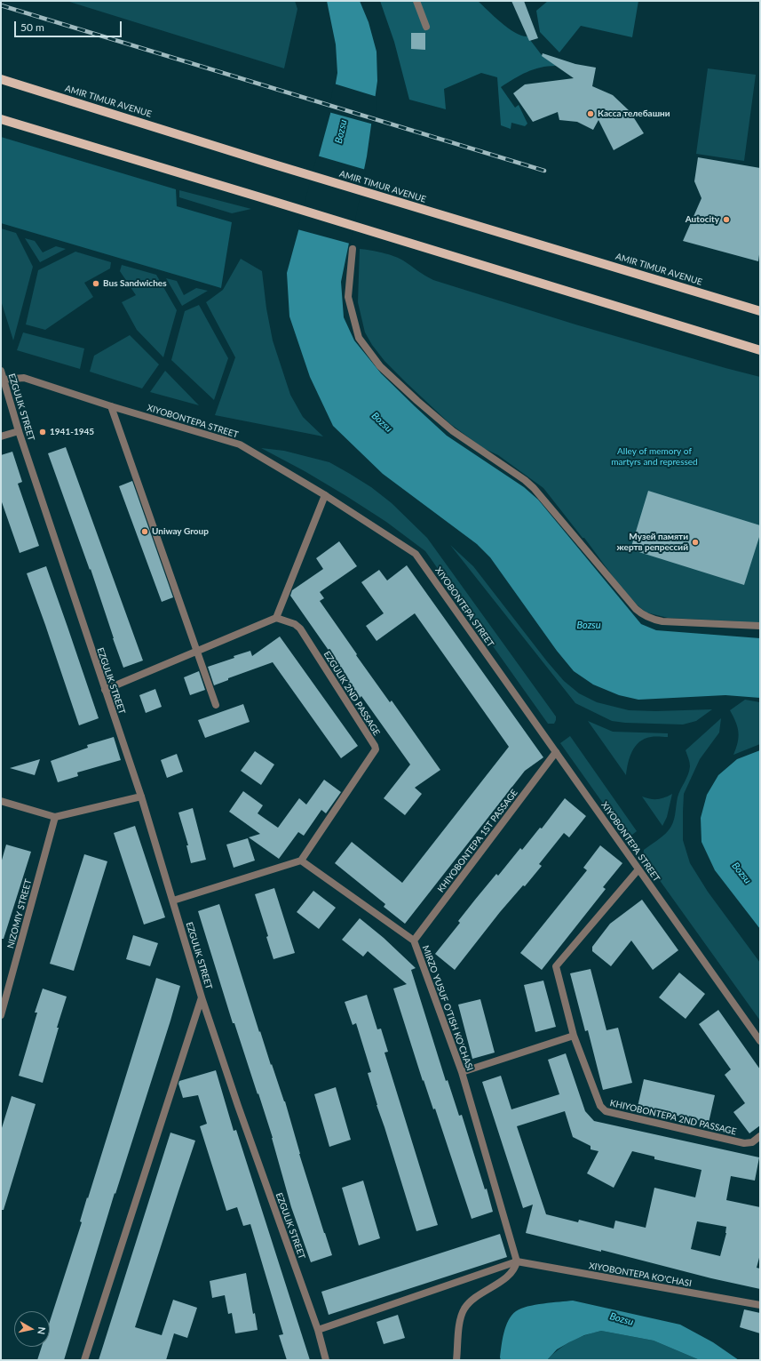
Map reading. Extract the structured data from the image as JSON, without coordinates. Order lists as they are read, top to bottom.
{
  "streets": {
    "main road": ["AMIR TIMUR AVENUE"],
    "street": [
      "EZGULIK STREET",
      "XIYOBONTEPA STREET",
      "EZGULIK 2ND PASSAGE",
      "KHIYOBONTEPA 1ST PASSAGE",
      "NIZOMIY STREET",
      "MIRZO YUSUF O'TISH KO'CHASI",
      "KHIYOBONTEPA 2ND PASSAGE",
      "XIYOBONTEPA KO'CHASI"
    ]
  },
  "crossings": [
    ["EZGULIK STREET", "XIYOBONTEPA STREET"],
    ["XIYOBONTEPA STREET", "KHIYOBONTEPA 1ST PASSAGE"],
    ["XIYOBONTEPA STREET", "KHIYOBONTEPA 2ND PASSAGE"],
    ["EZGULIK 2ND PASSAGE", "MIRZO YUSUF O'TISH KO'CHASI"],
    ["KHIYOBONTEPA 1ST PASSAGE", "MIRZO YUSUF O'TISH KO'CHASI"],
    ["MIRZO YUSUF O'TISH KO'CHASI", "XIYOBONTEPA KO'CHASI"]
  ],
  "water": ["Bozsu"],
  "parks": ["Alley of memory of martyrs and repressed"],
  "places": [
    "Касса телебашни",
    "Autocity",
    "Bus Sandwiches",
    "1941-1945",
    "Uniway Group",
    "Музей памяти жертв репрессий"
  ],
  "scale_bar": "50 m",
  "north": "right"
}
